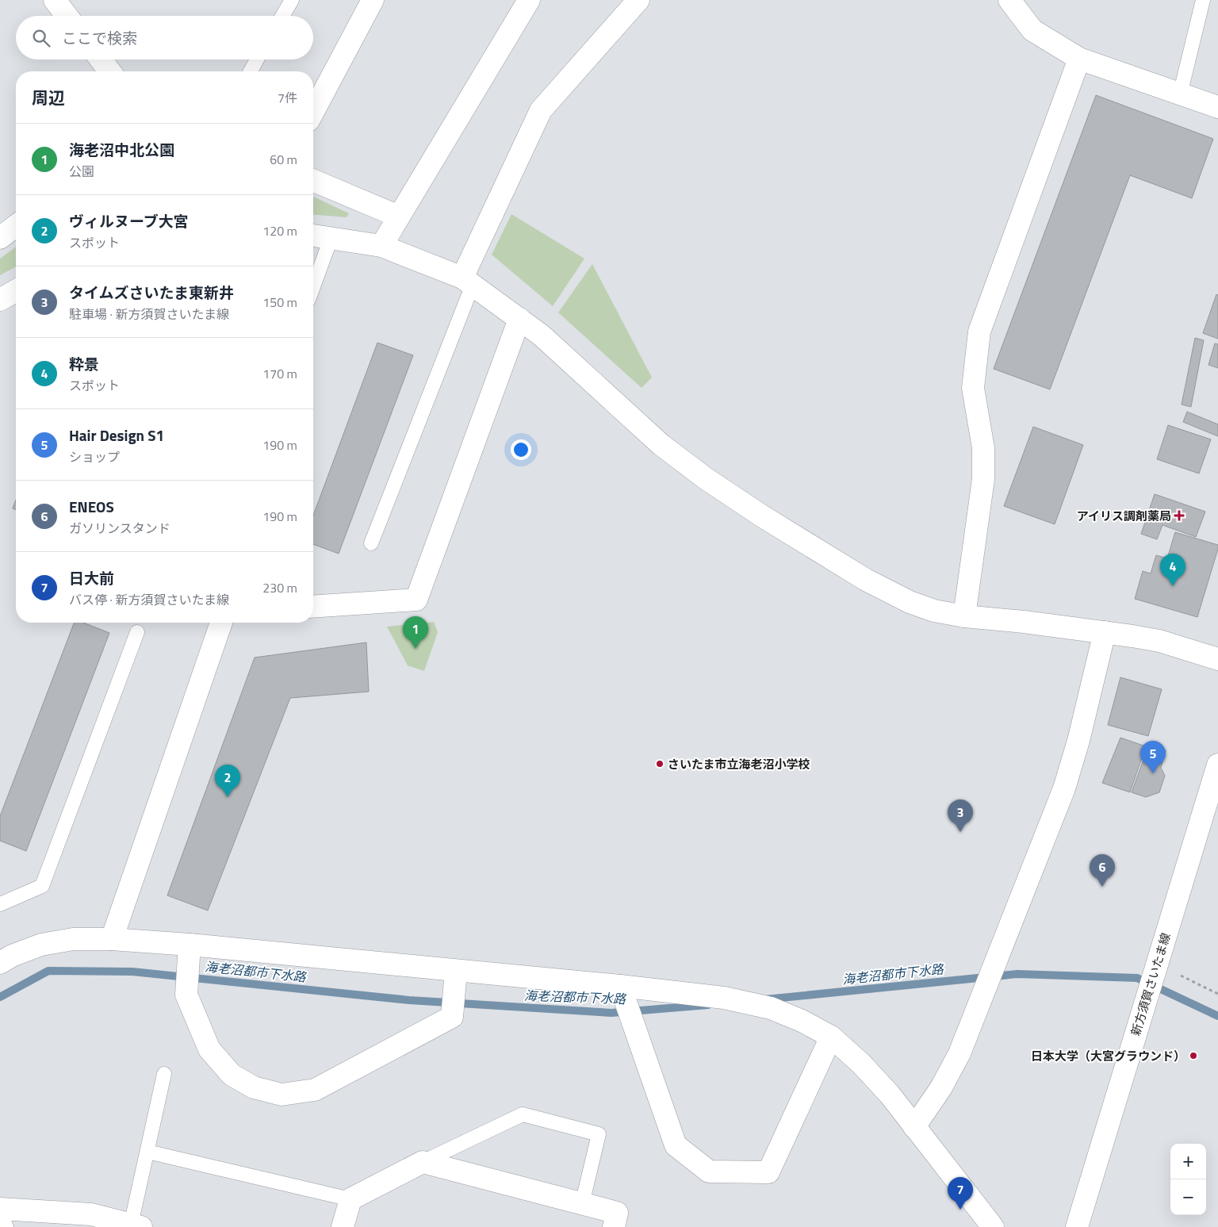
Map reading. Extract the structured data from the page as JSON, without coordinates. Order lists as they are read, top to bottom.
{
  "streets": {
    "street": ["新方須賀さいたま線"]
  },
  "water": ["海老沼都市下水路"],
  "places": {
    "health": ["アイリス調剤薬局"],
    "other": ["さいたま市立海老沼小学校", "日本大学（大宮グラウンド）"]
  },
  "page": {
    "search": "ここで検索",
    "heading": ["周辺", "7件"],
    "list": [
      {
        "mark": "1",
        "name": "海老沼中北公園",
        "note": "公園",
        "value": "60 m"
      },
      {
        "mark": "2",
        "name": "ヴィルヌーブ大宮",
        "note": "スポット",
        "value": "120 m"
      },
      {
        "mark": "3",
        "name": "タイムズさいたま東新井",
        "note": "駐車場 · 新方須賀さいたま線",
        "value": "150 m"
      },
      {
        "mark": "4",
        "name": "粋景",
        "note": "スポット",
        "value": "170 m"
      },
      {
        "mark": "5",
        "name": "Hair Design S1",
        "note": "ショップ",
        "value": "190 m"
      },
      {
        "mark": "6",
        "name": "ENEOS",
        "note": "ガソリンスタンド",
        "value": "190 m"
      },
      {
        "mark": "7",
        "name": "日大前",
        "note": "バス停 · 新方須賀さいたま線",
        "value": "230 m"
      }
    ],
    "pins": [
      "4",
      "1",
      "5",
      "2",
      "3",
      "6",
      "7"
    ],
    "map_buttons": ["+", "−"]
  }
}
